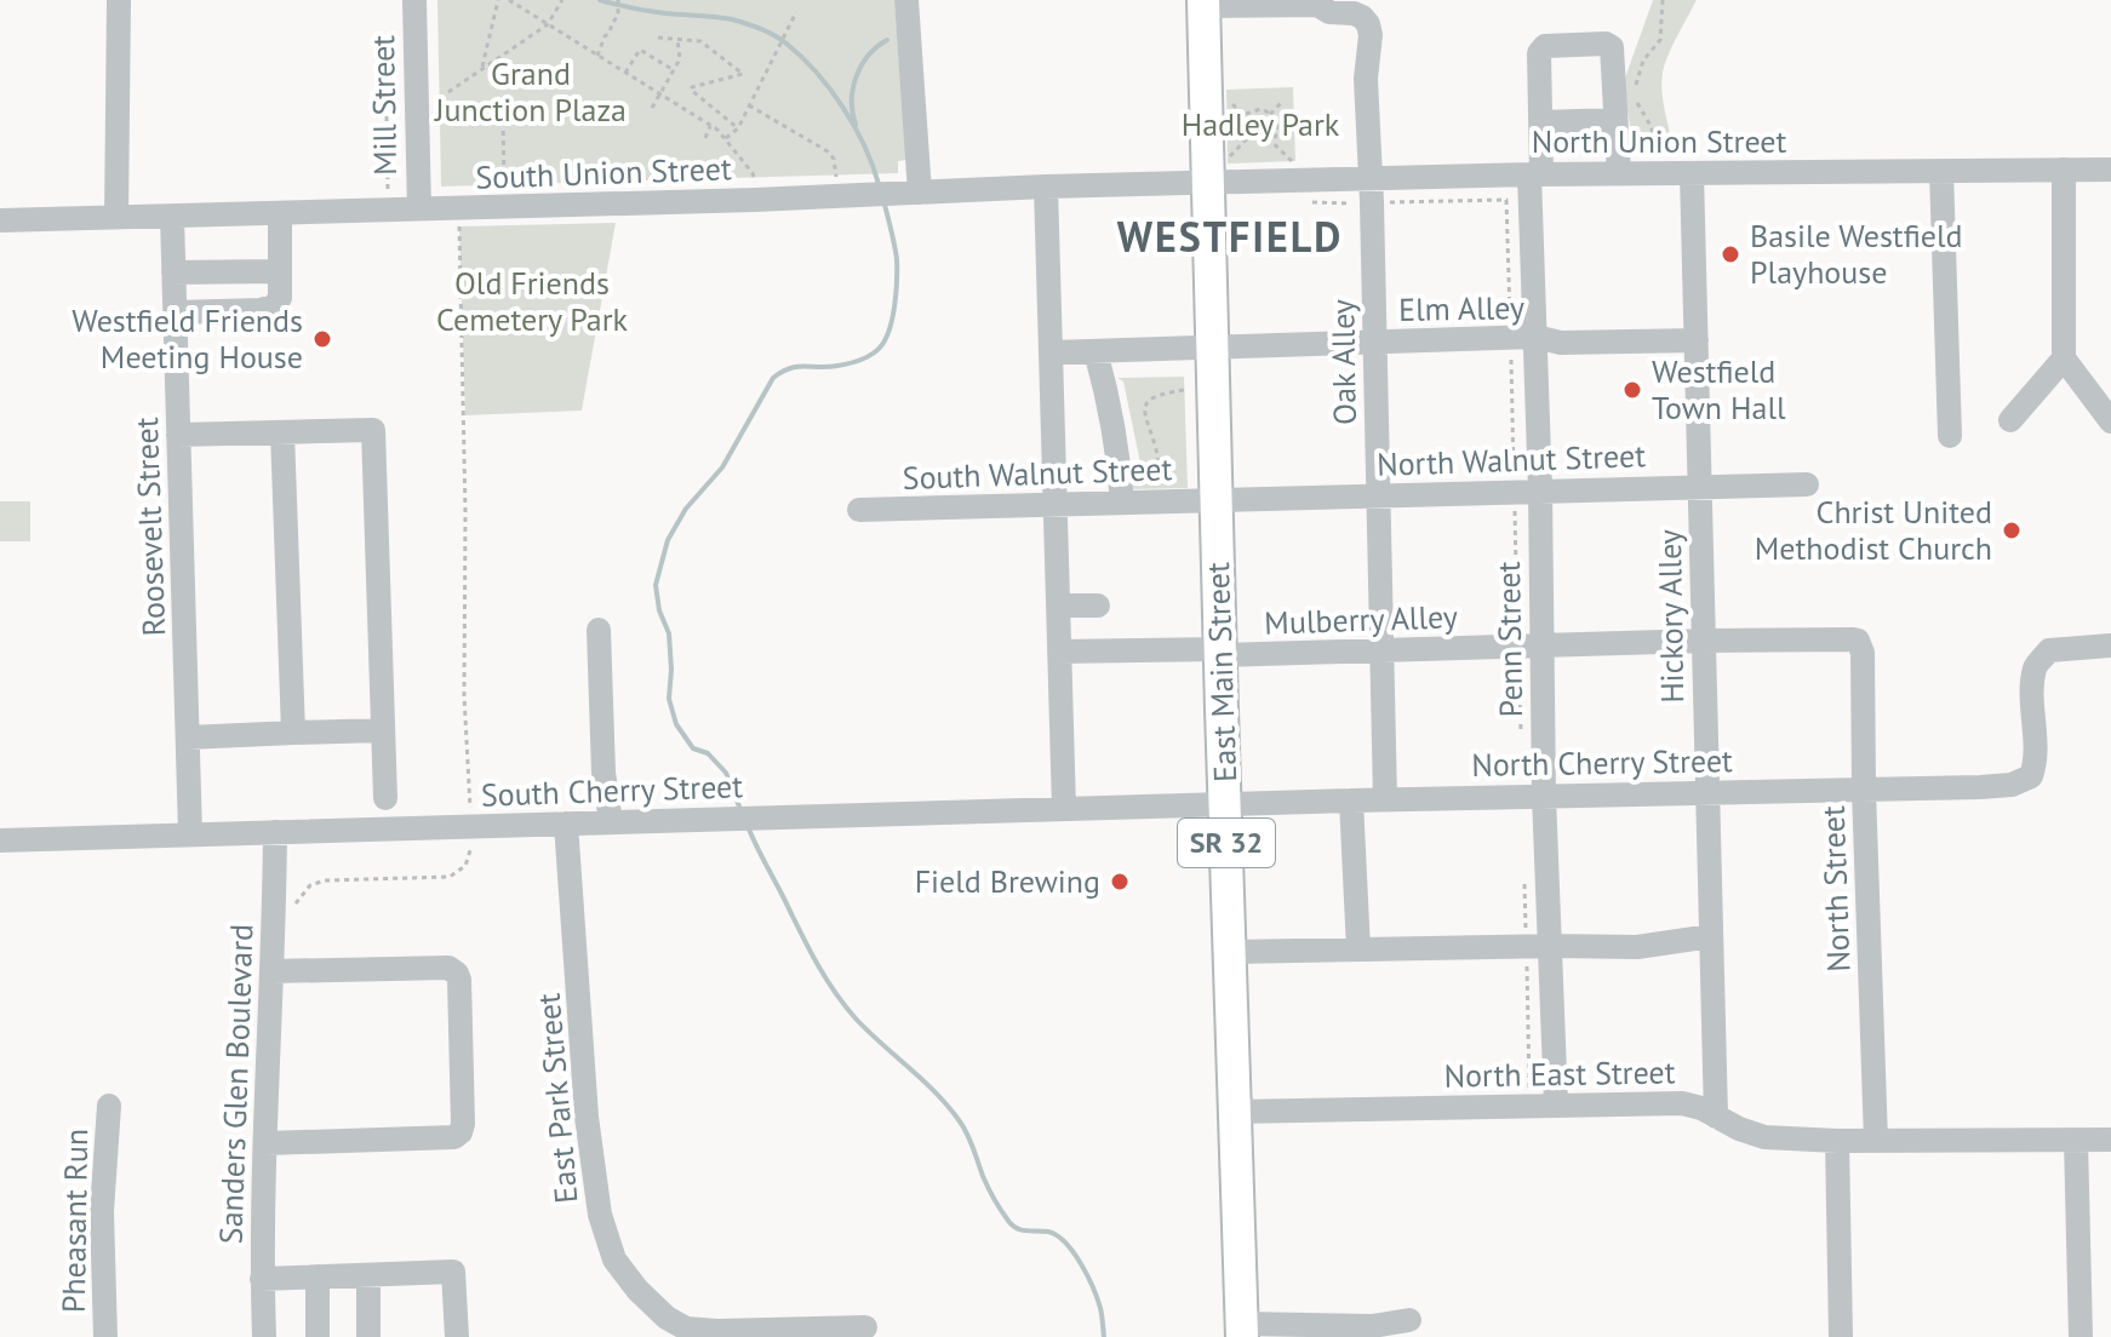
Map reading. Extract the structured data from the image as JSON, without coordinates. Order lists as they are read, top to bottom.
{
  "streets": {
    "main road": ["East Main Street", "SR 32"],
    "street": [
      "Mill Street",
      "North Union Street",
      "South Union Street",
      "Elm Alley",
      "Oak Alley",
      "North Walnut Street",
      "South Walnut Street",
      "Roosevelt Street",
      "Hickory Alley",
      "Mulberry Alley",
      "Penn Street",
      "North Cherry Street",
      "South Cherry Street",
      "North Street",
      "North East Street",
      "Sanders Glen Boulevard",
      "East Park Street",
      "Pheasant Run"
    ]
  },
  "crossings": [
    ["Mill Street", "South Union Street"],
    ["North Union Street", "South Union Street"],
    ["North Union Street", "Oak Alley"],
    ["North Union Street", "Hickory Alley"],
    ["North Union Street", "Penn Street"],
    ["North Union Street", "East Main Street"],
    ["North Union Street", "SR 32"],
    ["South Union Street", "Roosevelt Street"],
    ["South Union Street", "East Main Street"],
    ["South Union Street", "SR 32"],
    ["Elm Alley", "Oak Alley"],
    ["Elm Alley", "Hickory Alley"],
    ["Elm Alley", "Penn Street"],
    ["Elm Alley", "East Main Street"],
    ["Oak Alley", "North Walnut Street"],
    ["Oak Alley", "Mulberry Alley"],
    ["Oak Alley", "North Cherry Street"],
    ["North Walnut Street", "South Walnut Street"],
    ["North Walnut Street", "Hickory Alley"],
    ["North Walnut Street", "Penn Street"],
    ["North Walnut Street", "East Main Street"],
    ["South Walnut Street", "East Main Street"],
    ["Roosevelt Street", "South Cherry Street"],
    ["Hickory Alley", "Mulberry Alley"],
    ["Hickory Alley", "North Cherry Street"],
    ["Hickory Alley", "North East Street"],
    ["Mulberry Alley", "Penn Street"],
    ["Mulberry Alley", "East Main Street"],
    ["Mulberry Alley", "North Street"],
    ["Penn Street", "North Cherry Street"],
    ["Penn Street", "North East Street"],
    ["East Main Street", "North Cherry Street"],
    ["East Main Street", "South Cherry Street"],
    ["East Main Street", "SR 32"],
    ["East Main Street", "North East Street"],
    ["North Cherry Street", "South Cherry Street"],
    ["North Cherry Street", "North Street"],
    ["South Cherry Street", "Sanders Glen Boulevard"],
    ["South Cherry Street", "East Park Street"],
    ["North Street", "North East Street"]
  ],
  "districts": ["WESTFIELD"],
  "parks": ["Grand Junction Plaza", "Hadley Park", "Old Friends Cemetery Park"],
  "places": [
    "Basile Westfield Playhouse",
    "Westfield Friends Meeting House",
    "Westfield Town Hall",
    "Christ United Methodist Church",
    "Field Brewing"
  ]
}
